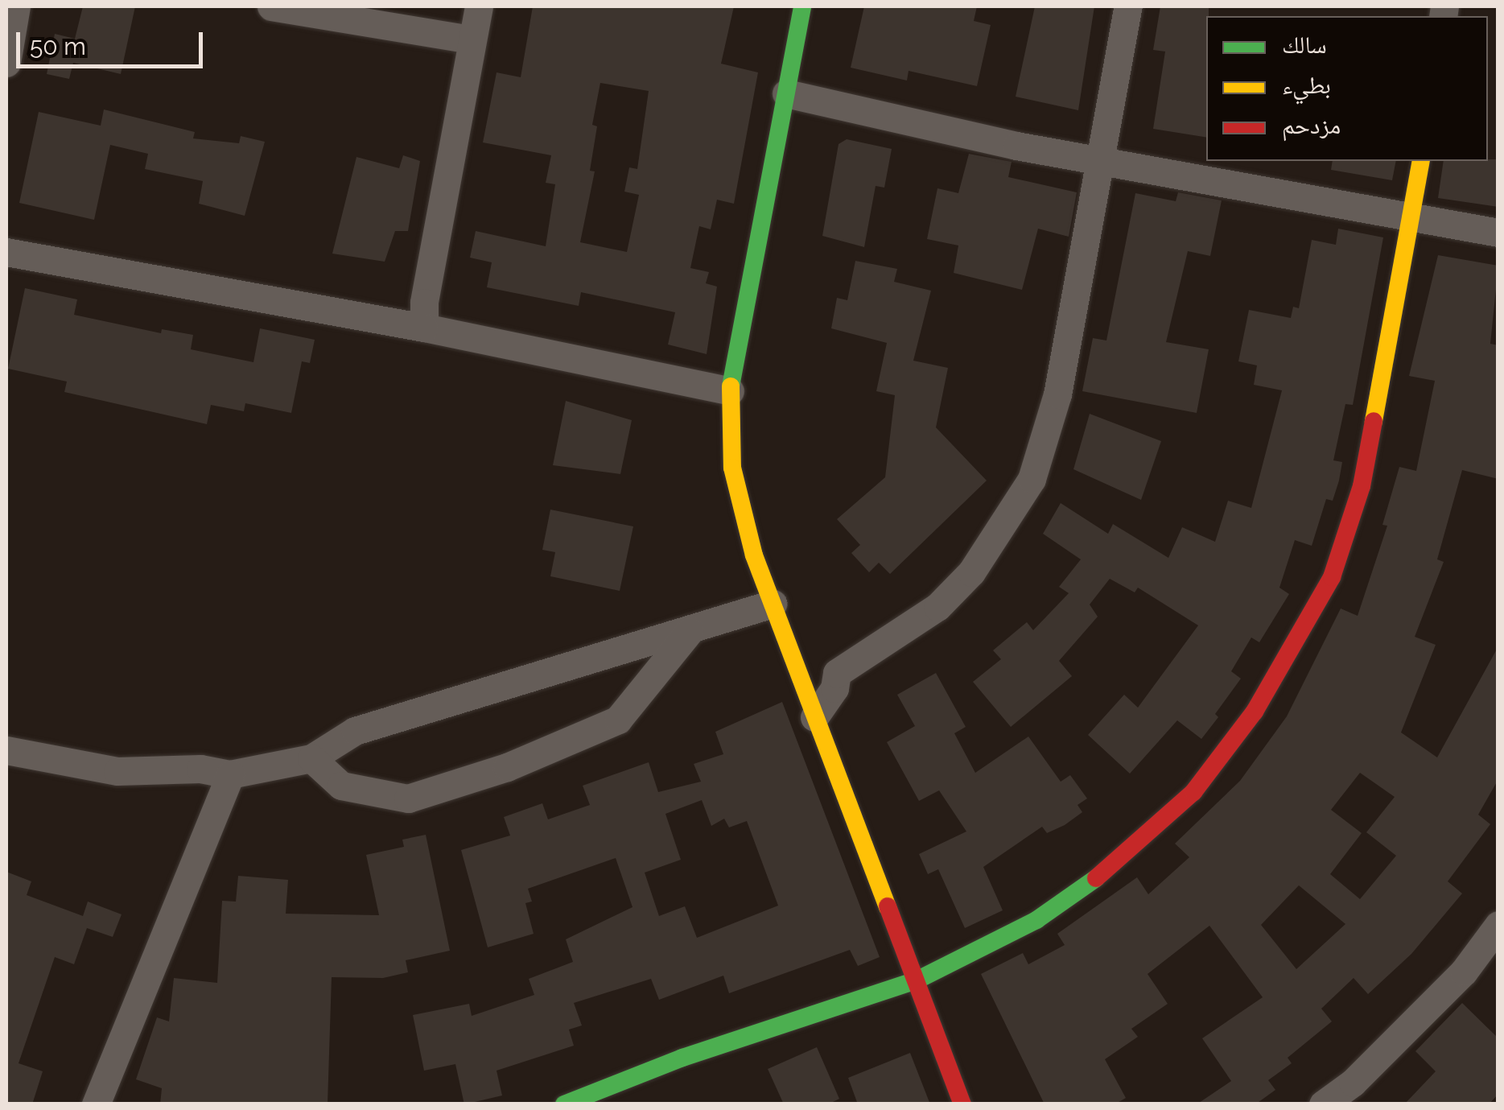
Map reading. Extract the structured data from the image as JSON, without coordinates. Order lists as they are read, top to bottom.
{
  "legend": ["سالك", "بطيء", "مزدحم"],
  "scale_bar": "50 m"
}
